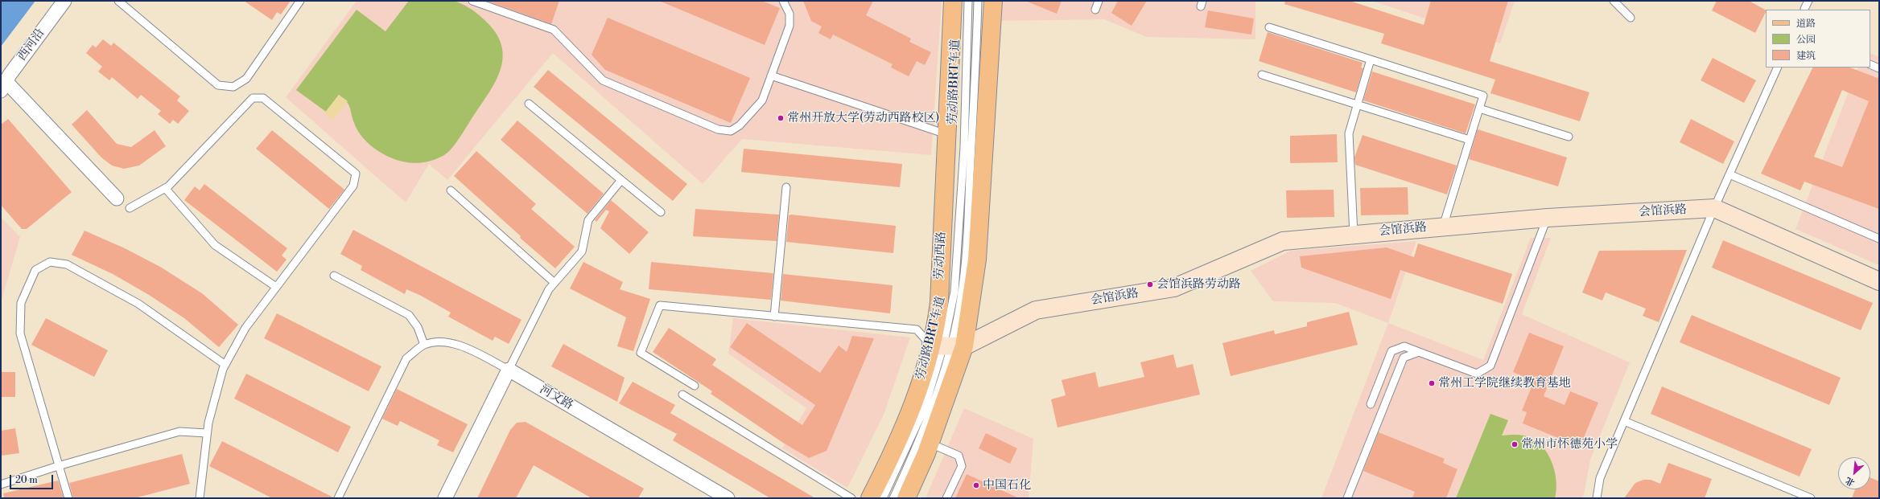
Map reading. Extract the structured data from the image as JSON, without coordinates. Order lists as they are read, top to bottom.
{
  "streets": {
    "main road": ["劳动西路"],
    "street": ["西河沿", "会馆浜路", "河文路"],
    "lane": ["劳动路BRT车道"]
  },
  "crossings": [
    ["劳动路BRT车道", "会馆浜路"],
    ["劳动路BRT车道", "劳动西路"],
    ["会馆浜路", "劳动西路"]
  ],
  "places": [
    "常州开放大学(劳动西路校区)",
    "会馆浜路劳动路",
    "常州工学院继续教育基地",
    "常州市怀德苑小学",
    "中国石化"
  ],
  "legend": ["道路", "公园", "建筑"],
  "scale_bar": "20 m",
  "north": "bottom left"
}
